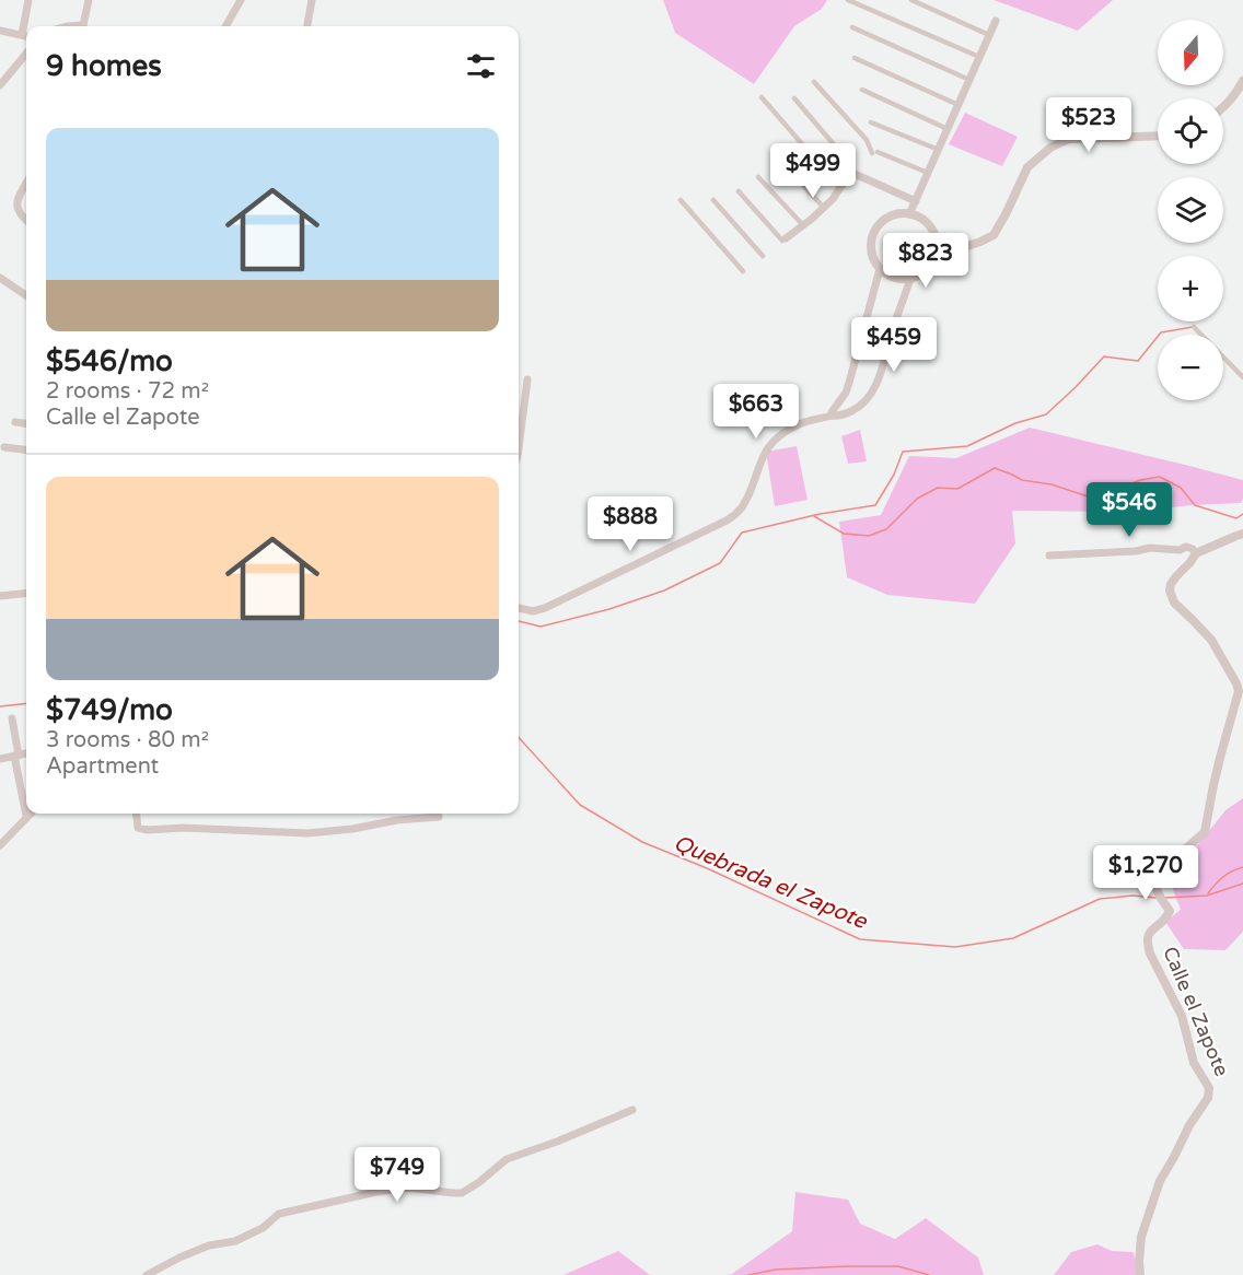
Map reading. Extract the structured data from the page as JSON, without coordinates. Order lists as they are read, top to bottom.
{
  "streets": {
    "street": ["Calle el Zapote"]
  },
  "water": ["Quebrada el Zapote"],
  "north": "bottom",
  "page": {
    "map_buttons": ["+", "−"],
    "heading": "9 homes",
    "price": [
      "$523",
      "$499",
      "$823",
      "$459",
      "$663",
      "$546",
      "$888",
      "$1,270",
      "$749"
    ],
    "list": [
      {
        "name": "$546/mo",
        "note": "2 rooms · 72 m² · Calle el Zapote"
      },
      {
        "name": "$749/mo",
        "note": "3 rooms · 80 m² · Apartment"
      }
    ]
  }
}
